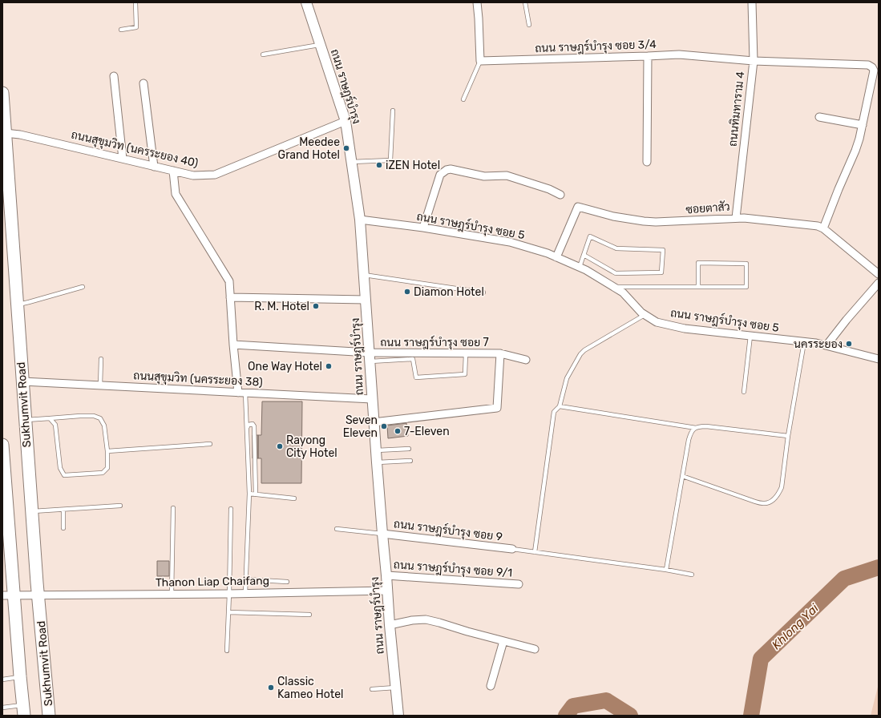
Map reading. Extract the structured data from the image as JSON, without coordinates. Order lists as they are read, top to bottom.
{
  "streets": {
    "main road": ["Sukhumvit Road"],
    "street": [
      "ถนน ราษฎร์บำรุง ซอย 3/4",
      "ถนน ราษฎร์บำรุง",
      "ถนนทิมทาราม 4",
      "ถนนสุขุมวิท (นครระยอง 40)",
      "ซอยตาสัว",
      "ถนน ราษฎร์บำรุง ซอย 5",
      "ถนน ราษฎร์บำรุง ซอย 7",
      "ถนนสุขุมวิท (นครระยอง 38)",
      "ถนน ราษฎร์บำรุง ซอย 9",
      "ถนน ราษฎร์บำรุง ซอย 9/1",
      "Thanon Liap Chaifang"
    ]
  },
  "crossings": [
    ["ถนน ราษฎร์บำรุง ซอย 3/4", "ถนนทิมทาราม 4"],
    ["ถนน ราษฎร์บำรุง", "ถนนสุขุมวิท (นครระยอง 40)"],
    ["ถนน ราษฎร์บำรุง", "ถนน ราษฎร์บำรุง ซอย 5"],
    ["ถนน ราษฎร์บำรุง", "ถนน ราษฎร์บำรุง ซอย 7"],
    ["ถนน ราษฎร์บำรุง", "ถนนสุขุมวิท (นครระยอง 38)"],
    ["ถนน ราษฎร์บำรุง", "ถนน ราษฎร์บำรุง ซอย 9"],
    ["ถนน ราษฎร์บำรุง", "ถนน ราษฎร์บำรุง ซอย 9/1"],
    ["ถนน ราษฎร์บำรุง", "Thanon Liap Chaifang"],
    ["ถนนทิมทาราม 4", "ซอยตาสัว"],
    ["ถนนสุขุมวิท (นครระยอง 40)", "Sukhumvit Road"],
    ["ซอยตาสัว", "ถนน ราษฎร์บำรุง ซอย 5"],
    ["ถนนสุขุมวิท (นครระยอง 38)", "Sukhumvit Road"],
    ["Sukhumvit Road", "Thanon Liap Chaifang"]
  ],
  "water": ["Khlong Yai"],
  "places": [
    "Meedee Grand Hotel",
    "iZEN Hotel",
    "Diamon Hotel",
    "R. M. Hotel",
    "นครระยอง",
    "One Way Hotel",
    "Seven Eleven",
    "7-Eleven",
    "Rayong City Hotel",
    "Classic Kameo Hotel"
  ]
}
